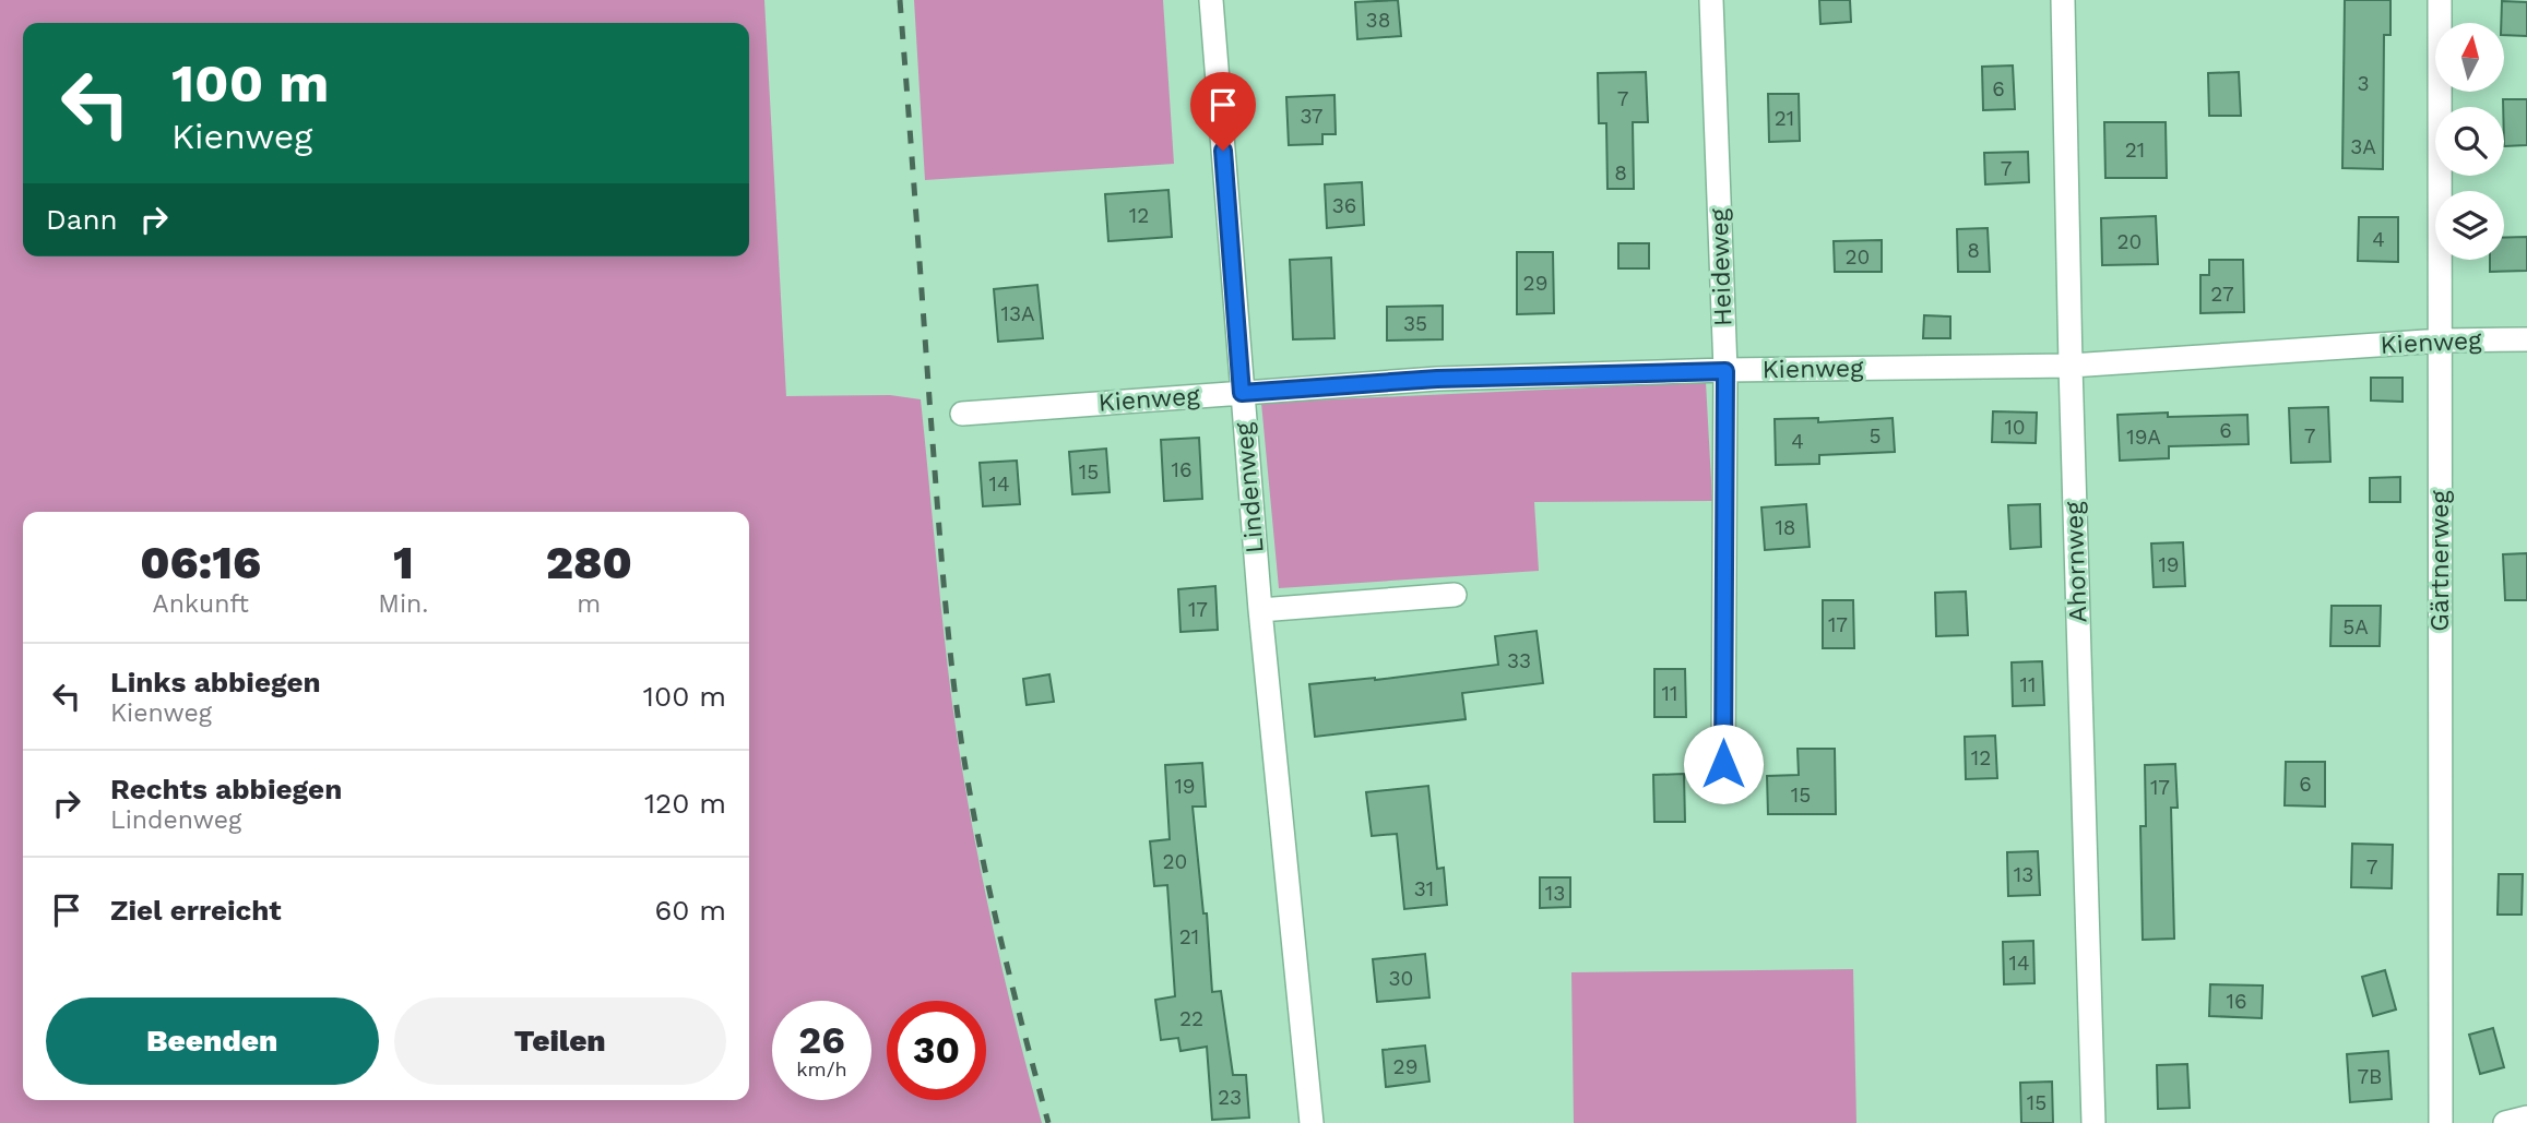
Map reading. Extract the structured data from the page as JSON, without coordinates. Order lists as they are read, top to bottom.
{
  "streets": {
    "street": [
      "Heideweg",
      "Kienweg",
      "Lindenweg",
      "Gärtnerweg",
      "Ahornweg"
    ]
  },
  "crossings": [
    ["Heideweg", "Kienweg"],
    ["Kienweg", "Lindenweg"],
    ["Kienweg", "Gärtnerweg"],
    ["Kienweg", "Ahornweg"]
  ],
  "house_numbers": [
    "38",
    "3",
    "6",
    "7",
    "37",
    "21",
    "3A",
    "21",
    "7",
    "8",
    "36",
    "12",
    "4",
    "20",
    "8",
    "20",
    "29",
    "27",
    "13A",
    "35",
    "10",
    "6",
    "5",
    "7",
    "19A",
    "4",
    "16",
    "15",
    "14",
    "18",
    "19",
    "17",
    "17",
    "5A",
    "33",
    "11",
    "11",
    "12",
    "6",
    "19",
    "17",
    "15",
    "20",
    "7",
    "13",
    "31",
    "13",
    "21",
    "14",
    "30",
    "16",
    "22",
    "29",
    "7B",
    "23",
    "15"
  ],
  "north": "top",
  "page": {
    "turn": ["100 m", "Kienweg"],
    "then": "Dann",
    "eta": [
      "06:16",
      "Ankunft",
      "1",
      "Min.",
      "280",
      "m"
    ],
    "list": [
      {
        "name": "Links abbiegen",
        "note": "Kienweg",
        "value": "100 m"
      },
      {
        "name": "Rechts abbiegen",
        "note": "Lindenweg",
        "value": "120 m"
      },
      {
        "name": "Ziel erreicht",
        "value": "60 m"
      }
    ],
    "buttons": ["Beenden", "Teilen"],
    "speed": "26 km/h",
    "limit": "30"
  }
}
